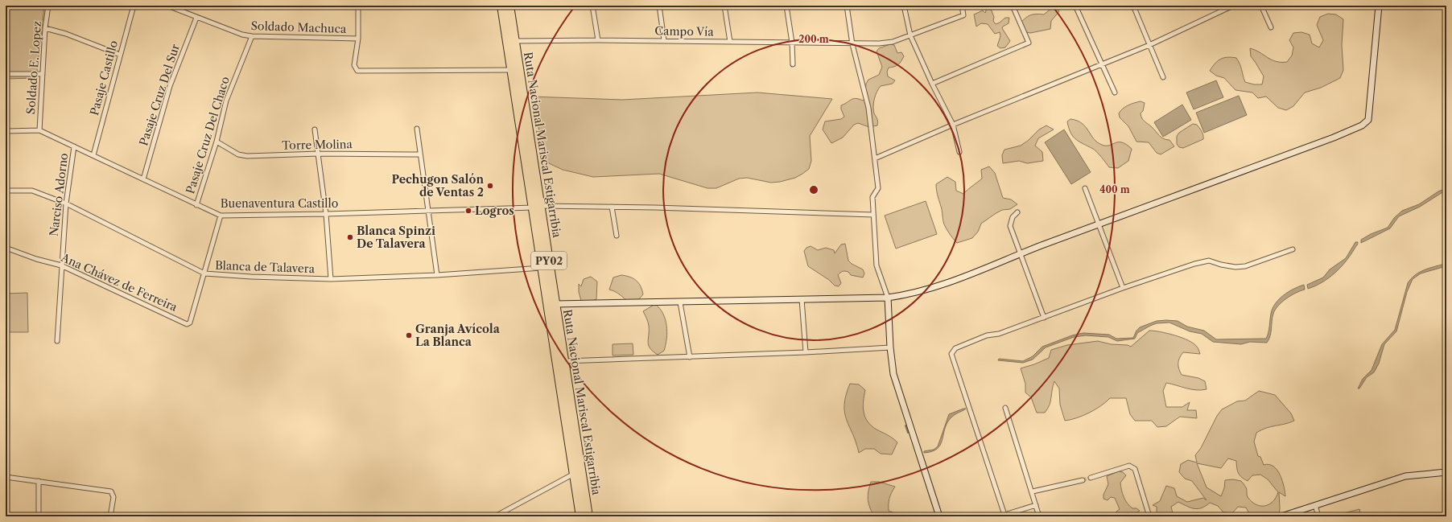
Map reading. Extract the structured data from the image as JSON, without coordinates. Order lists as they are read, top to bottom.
{
  "streets": {
    "highway": ["Ruta Nacional Mariscal Estigarribia", "PY02"],
    "street": [
      "Soldado Machuca",
      "Campo Vía",
      "Soldado E. Lopez",
      "Pasaje Castillo",
      "Pasaje Cruz Del Sur",
      "Pasaje Cruz Del Chaco",
      "Torre Molina",
      "Narciso Adorno",
      "Buenaventura Castillo",
      "Blanca de Talavera",
      "Ana Chávez de Ferreira"
    ]
  },
  "crossings": [
    ["Soldado Machuca", "Pasaje Cruz Del Sur"],
    ["Soldado Machuca", "Pasaje Cruz Del Chaco"],
    ["Campo Vía", "Ruta Nacional Mariscal Estigarribia"],
    ["Soldado E. Lopez", "Buenaventura Castillo"],
    ["Pasaje Castillo", "Buenaventura Castillo"],
    ["Pasaje Cruz Del Sur", "Buenaventura Castillo"],
    ["Pasaje Cruz Del Chaco", "Torre Molina"],
    ["Pasaje Cruz Del Chaco", "Buenaventura Castillo"],
    ["Ruta Nacional Mariscal Estigarribia", "Buenaventura Castillo"],
    ["Ruta Nacional Mariscal Estigarribia", "Blanca de Talavera"],
    ["Narciso Adorno", "Buenaventura Castillo"],
    ["Narciso Adorno", "Blanca de Talavera"],
    ["Narciso Adorno", "Ana Chávez de Ferreira"],
    ["Blanca de Talavera", "Ana Chávez de Ferreira"]
  ],
  "places": [
    "Pechugon Salón de Ventas 2",
    "Logros",
    "Blanca Spinzi De Talavera",
    "Granja Avícola La Blanca"
  ],
  "rings": ["200 m", "400 m"]
}
